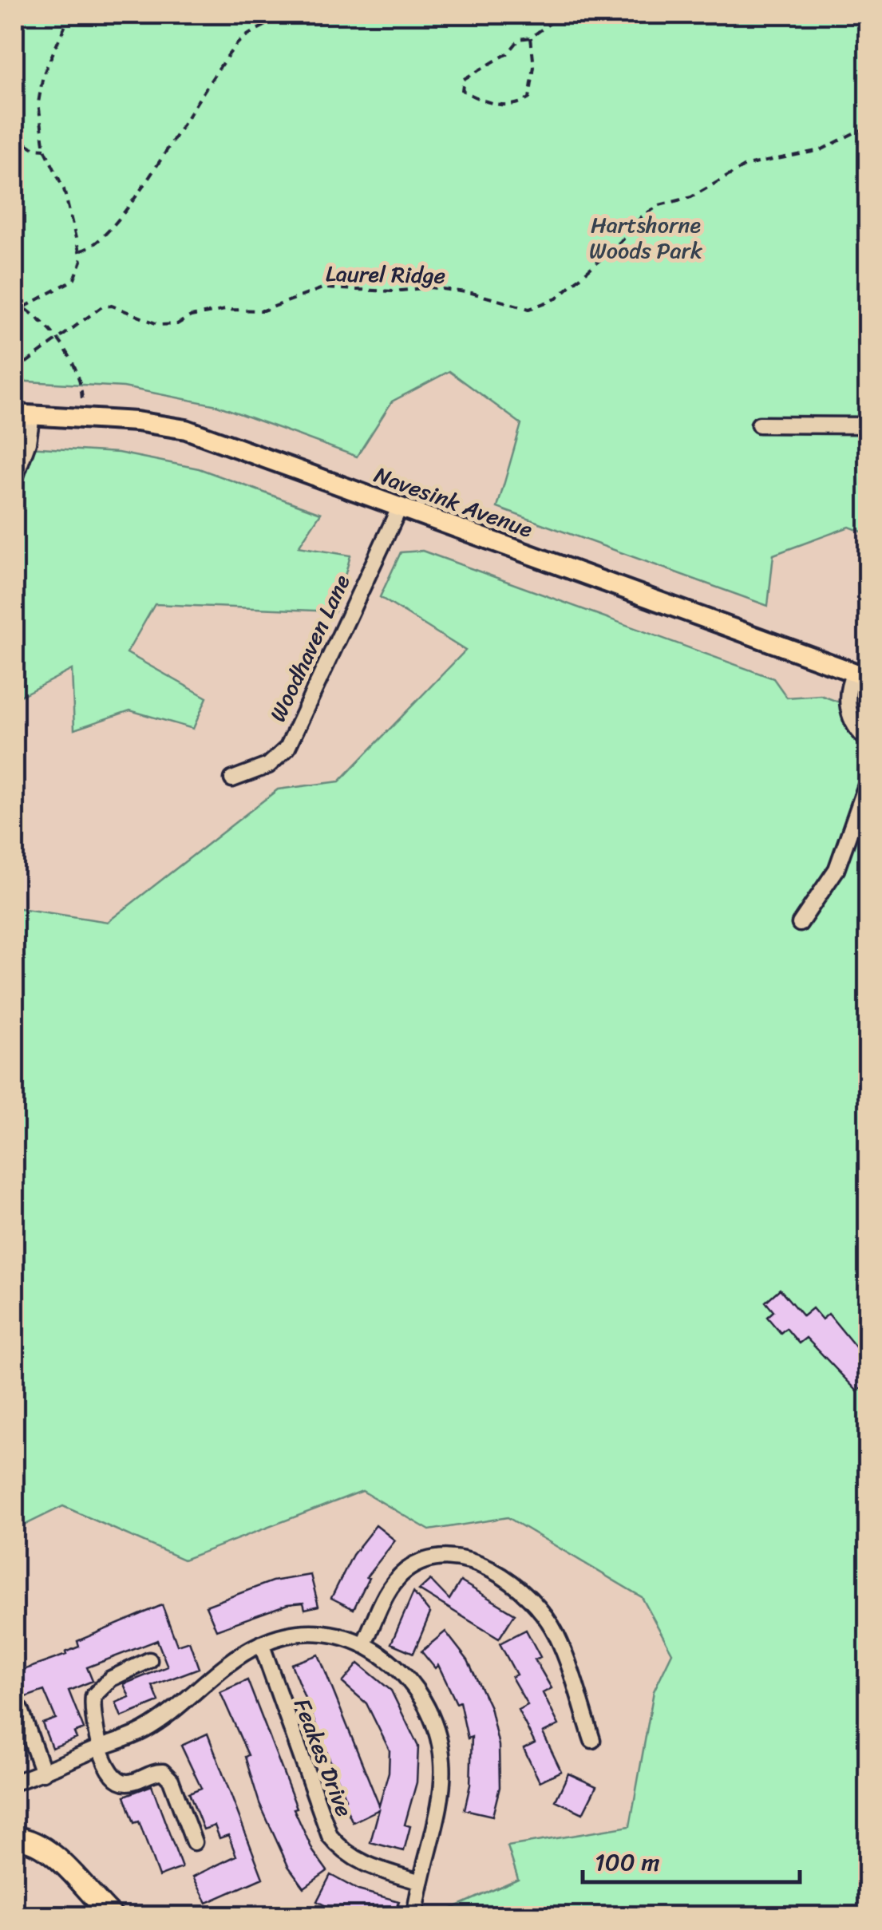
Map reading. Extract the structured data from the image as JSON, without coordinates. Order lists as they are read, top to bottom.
{
  "streets": {
    "main road": ["Navesink Avenue"],
    "street": ["Woodhaven Lane", "Feakes Drive"],
    "path": ["Laurel Ridge"]
  },
  "crossings": [
    ["Navesink Avenue", "Woodhaven Lane"]
  ],
  "parks": ["Hartshorne Woods Park"],
  "scale_bar": "100 m"
}
